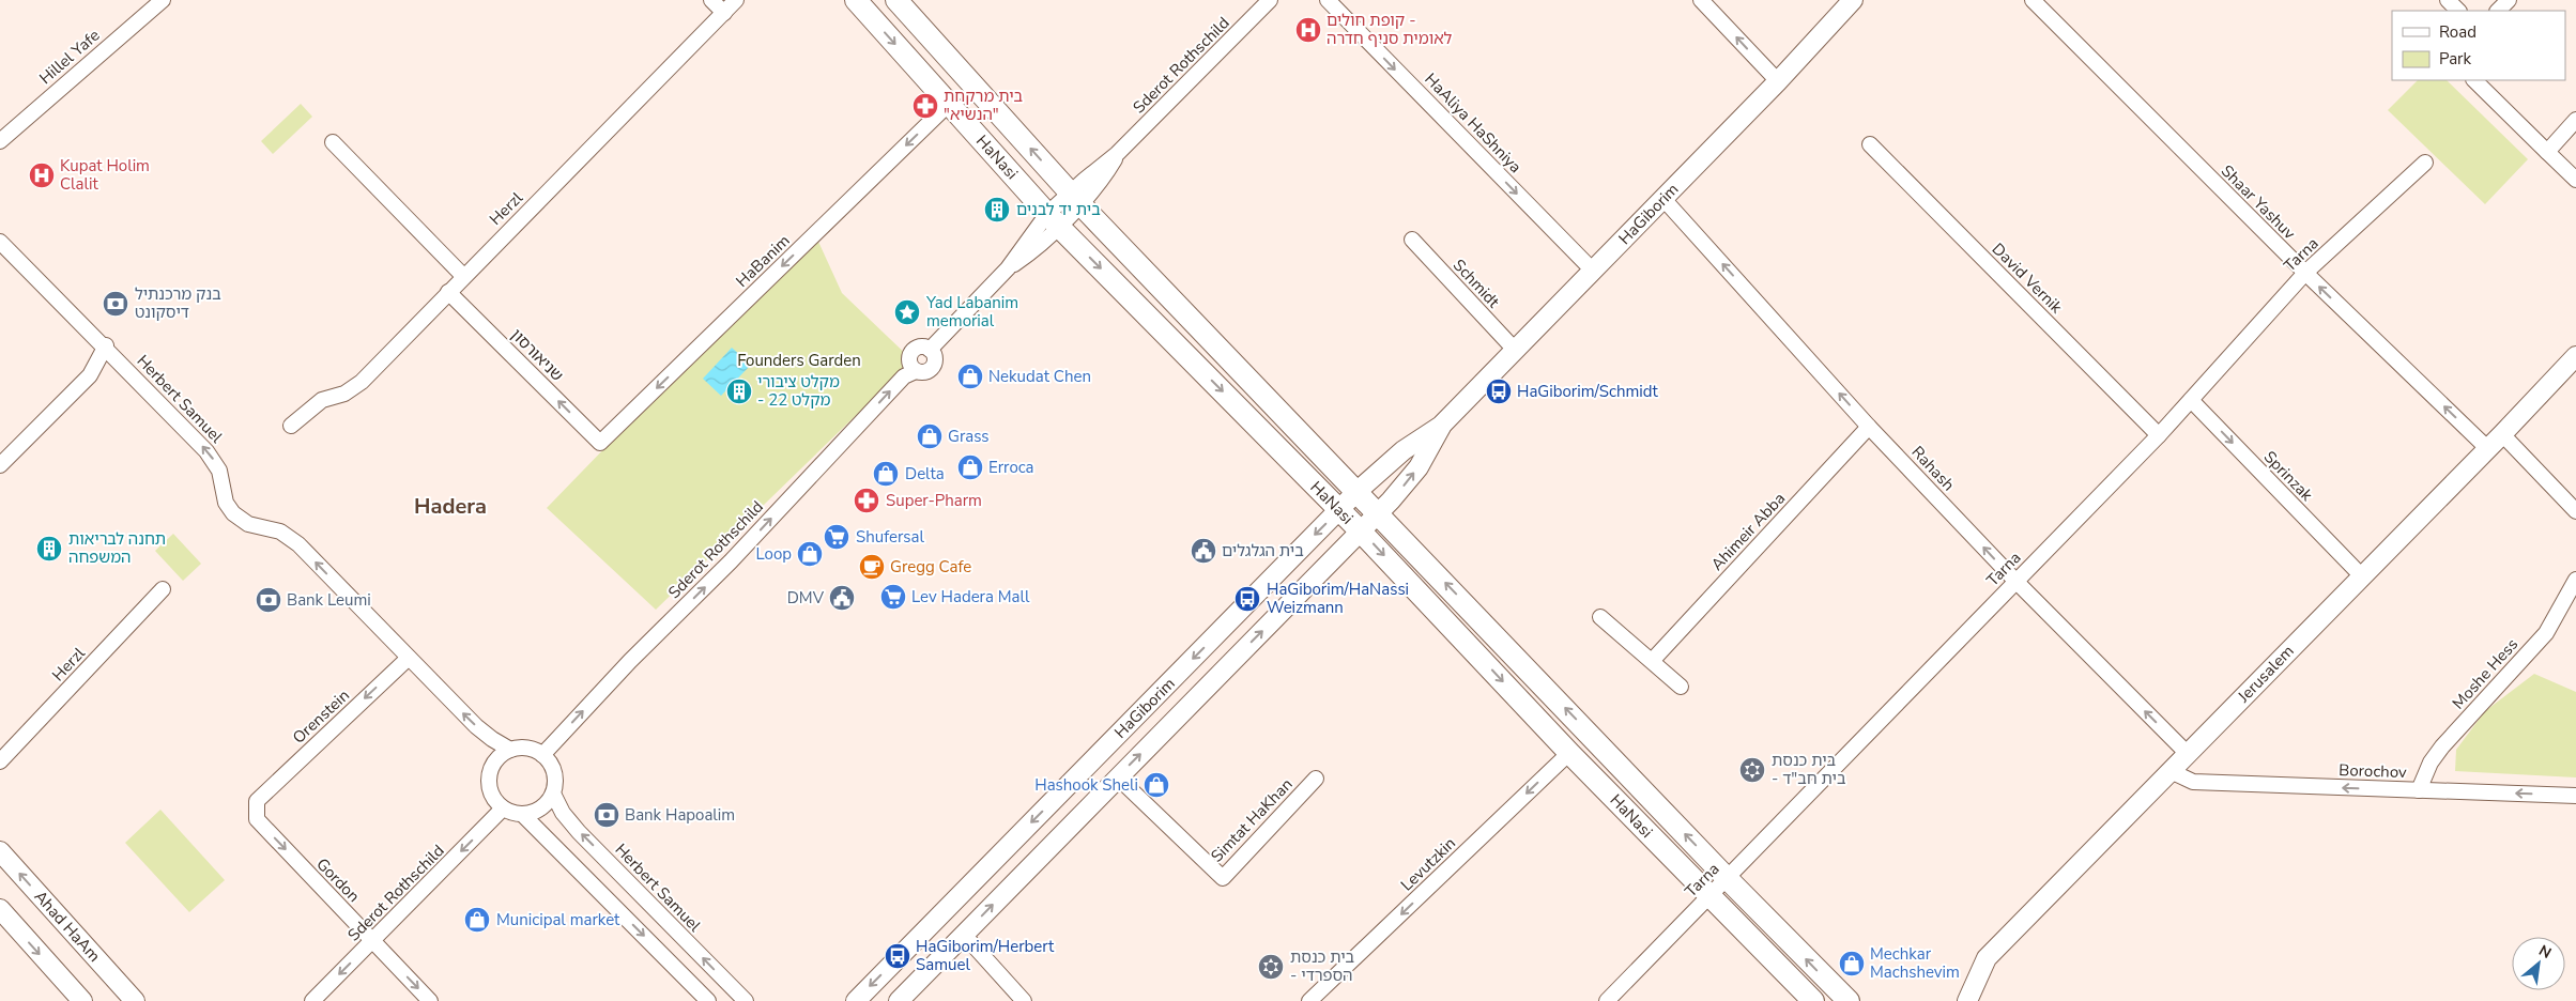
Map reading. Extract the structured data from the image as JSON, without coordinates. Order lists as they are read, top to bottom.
{
  "streets": {
    "main road": ["HaNasi"],
    "street": [
      "Hillel Yafe",
      "Sderot Rothschild",
      "HaAliya HaShniya",
      "Shaar Yashuv",
      "Herzl",
      "HaGiborim",
      "Tarna",
      "HaBanim",
      "David Vernik",
      "Schmidt",
      "שניאורסון",
      "Herbert Samuel",
      "Rahash",
      "Sprinzak",
      "Ahimeir Abba",
      "Jerusalem",
      "Moshe Hess",
      "Orenstein",
      "Borochov",
      "Simtat HaKhan",
      "Levutzkin",
      "Gordon",
      "Ahad HaAm"
    ]
  },
  "crossings": [
    ["Sderot Rothschild", "HaNasi"],
    ["Sderot Rothschild", "Herbert Samuel"],
    ["Sderot Rothschild", "Gordon"],
    ["HaAliya HaShniya", "HaGiborim"],
    ["HaNasi", "HaGiborim"],
    ["HaNasi", "Tarna"],
    ["HaNasi", "HaBanim"],
    ["HaNasi", "Levutzkin"],
    ["Shaar Yashuv", "Tarna"],
    ["Shaar Yashuv", "Jerusalem"],
    ["Herzl", "שניאורסון"],
    ["HaGiborim", "Schmidt"],
    ["HaGiborim", "Rahash"],
    ["HaGiborim", "Simtat HaKhan"],
    ["Tarna", "David Vernik"],
    ["Tarna", "Rahash"],
    ["Tarna", "Sprinzak"],
    ["HaBanim", "שניאורסון"],
    ["Herbert Samuel", "Orenstein"],
    ["Rahash", "Ahimeir Abba"],
    ["Rahash", "Jerusalem"],
    ["Sprinzak", "Jerusalem"],
    ["Jerusalem", "Borochov"],
    ["Moshe Hess", "Borochov"],
    ["Orenstein", "Gordon"]
  ],
  "one_way": [
    "HaAliya HaShniya",
    "Shaar Yashuv",
    "HaBanim",
    "שניאורסון",
    "Rahash",
    "Sprinzak",
    "Orenstein",
    "Borochov",
    "Levutzkin",
    "Gordon"
  ],
  "districts": ["Hadera"],
  "parks": ["Founders Garden"],
  "places": {
    "hospital": ["קופת חולים - לאומית סניף חדרה", "Kupat Holim Clalit"],
    "pharmacy": ["בית מרקחת \"הנשיא\"", "Super-Pharm"],
    "building": ["בית יד לבנים", "מקלט ציבורי - מקלט 22", "תחנה לבריאות המשפחה"],
    "bank": ["בנק מרכנתיל דיסקונט", "Bank Leumi", "Bank Hapoalim"],
    "place": ["Yad Labanim memorial"],
    "shop": [
      "Nekudat Chen",
      "Grass",
      "Erroca",
      "Delta",
      "Loop",
      "Hashook Sheli",
      "Municipal market",
      "Mechkar Machshevim"
    ],
    "bus stop": ["HaGiborim/Schmidt", "HaGiborim/HaNassi Weizmann", "HaGiborim/Herbert Samuel"],
    "supermarket": ["Shufersal", "Lev Hadera Mall"],
    "public building": ["בית הגלגלים", "DMV"],
    "cafe": ["Gregg Cafe"],
    "synagogue": ["בית כנסת - בית חב\"ד", "בית כנסת - הספרדי"]
  },
  "legend": ["Road", "Park"],
  "north": "top right"
}
